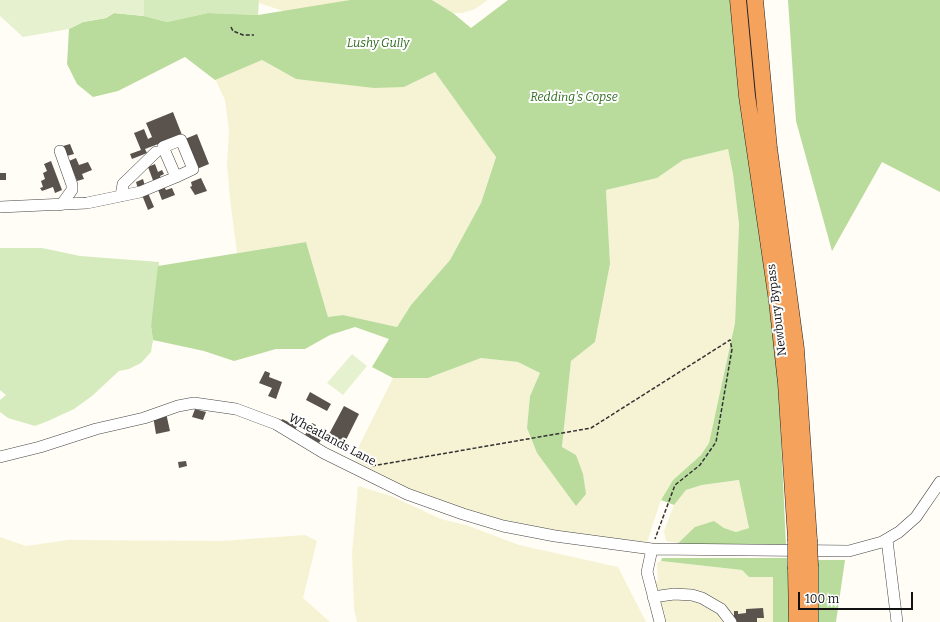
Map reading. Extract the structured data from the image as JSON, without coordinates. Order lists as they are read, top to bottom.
{
  "streets": {
    "highway": ["Newbury Bypass"],
    "street": ["Wheatlands Lane"]
  },
  "parks": ["Lushy Gully", "Redding's Copse"],
  "scale_bar": "100 m"
}
